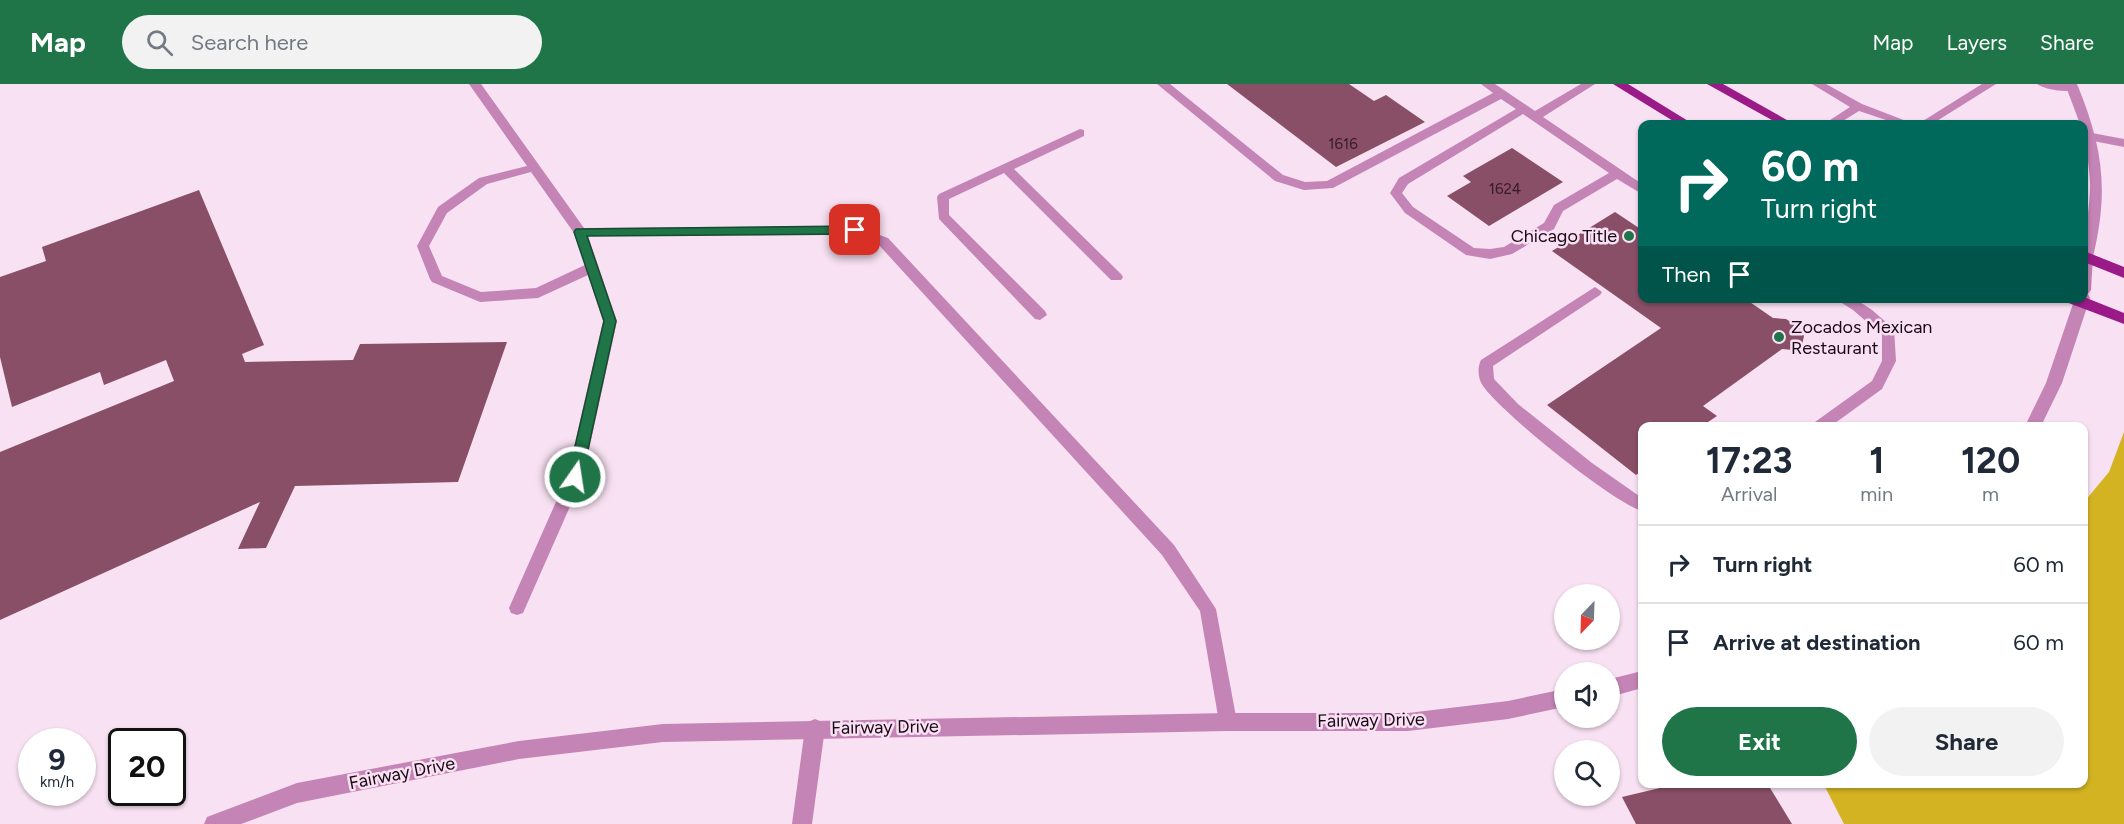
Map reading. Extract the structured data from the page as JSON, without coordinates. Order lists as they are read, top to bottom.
{
  "streets": {
    "street": ["Fairway Drive"]
  },
  "places": ["Chicago Title", "Zocados Mexican Restaurant"],
  "house_numbers": ["1616", "1624"],
  "north": "bottom left",
  "page": {
    "header": "Map",
    "search": "Search here",
    "nav": ["Map", "Layers", "Share"],
    "turn": ["60 m", "Turn right"],
    "then": "Then",
    "eta": [
      "17:23",
      "Arrival",
      "1",
      "min",
      "120",
      "m"
    ],
    "list": [
      {
        "name": "Turn right",
        "value": "60 m"
      },
      {
        "name": "Arrive at destination",
        "value": "60 m"
      }
    ],
    "buttons": ["Exit", "Share"],
    "speed": "9 km/h",
    "limit": "20"
  }
}
